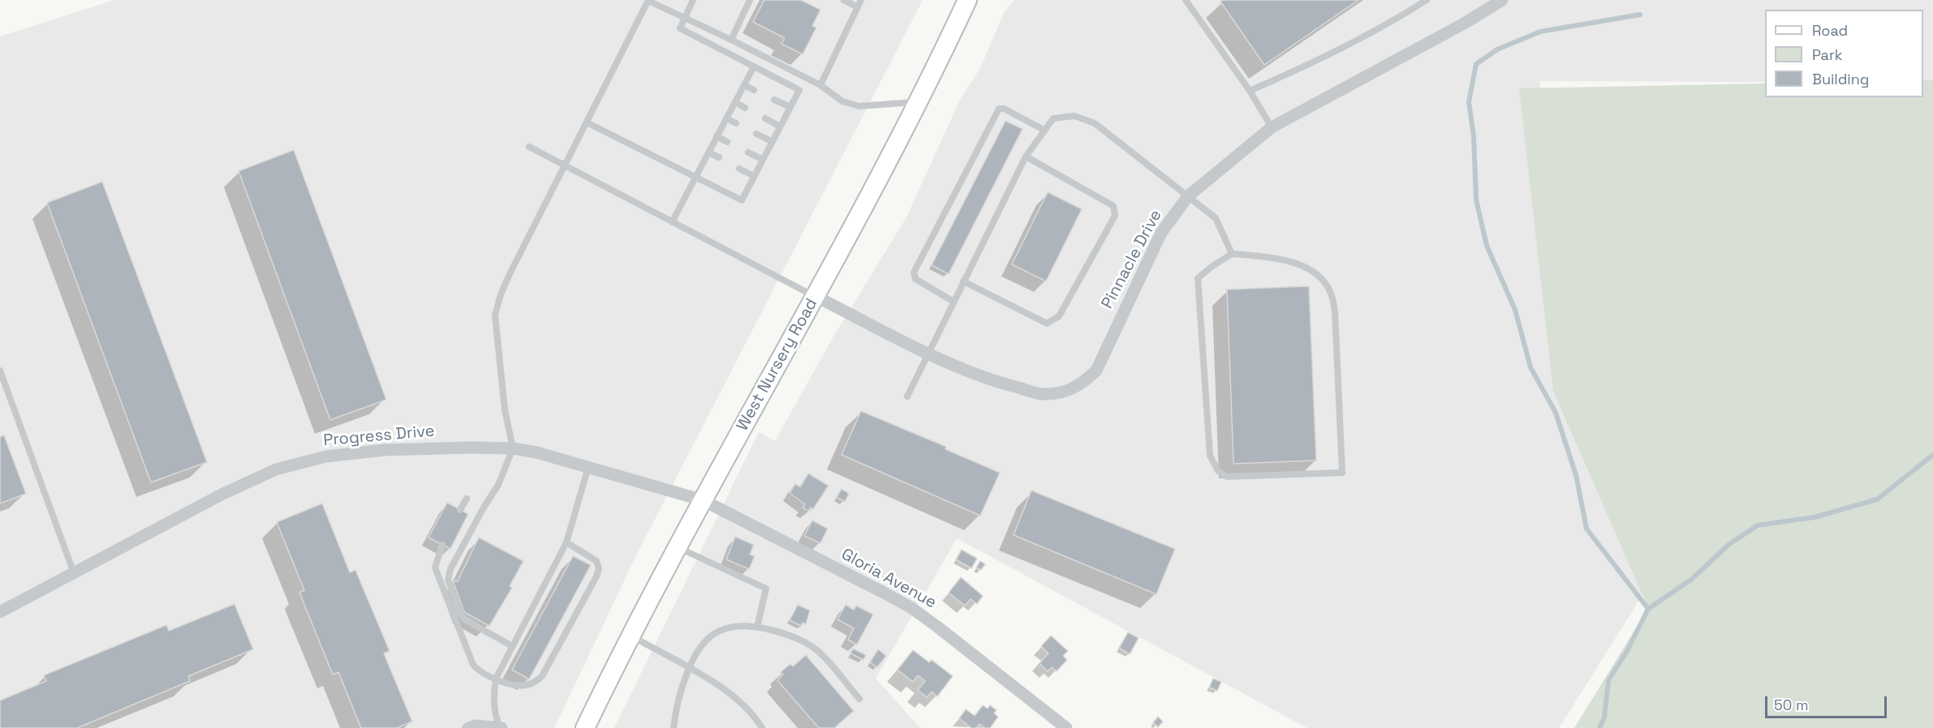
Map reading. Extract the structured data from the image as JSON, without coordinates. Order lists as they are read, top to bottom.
{
  "streets": {
    "main road": ["West Nursery Road"],
    "street": ["Pinnacle Drive", "Progress Drive", "Gloria Avenue"]
  },
  "crossings": [
    ["Pinnacle Drive", "West Nursery Road"],
    ["West Nursery Road", "Progress Drive"],
    ["West Nursery Road", "Gloria Avenue"],
    ["Progress Drive", "Gloria Avenue"]
  ],
  "legend": ["Road", "Park", "Building"],
  "scale_bar": "50 m"
}
